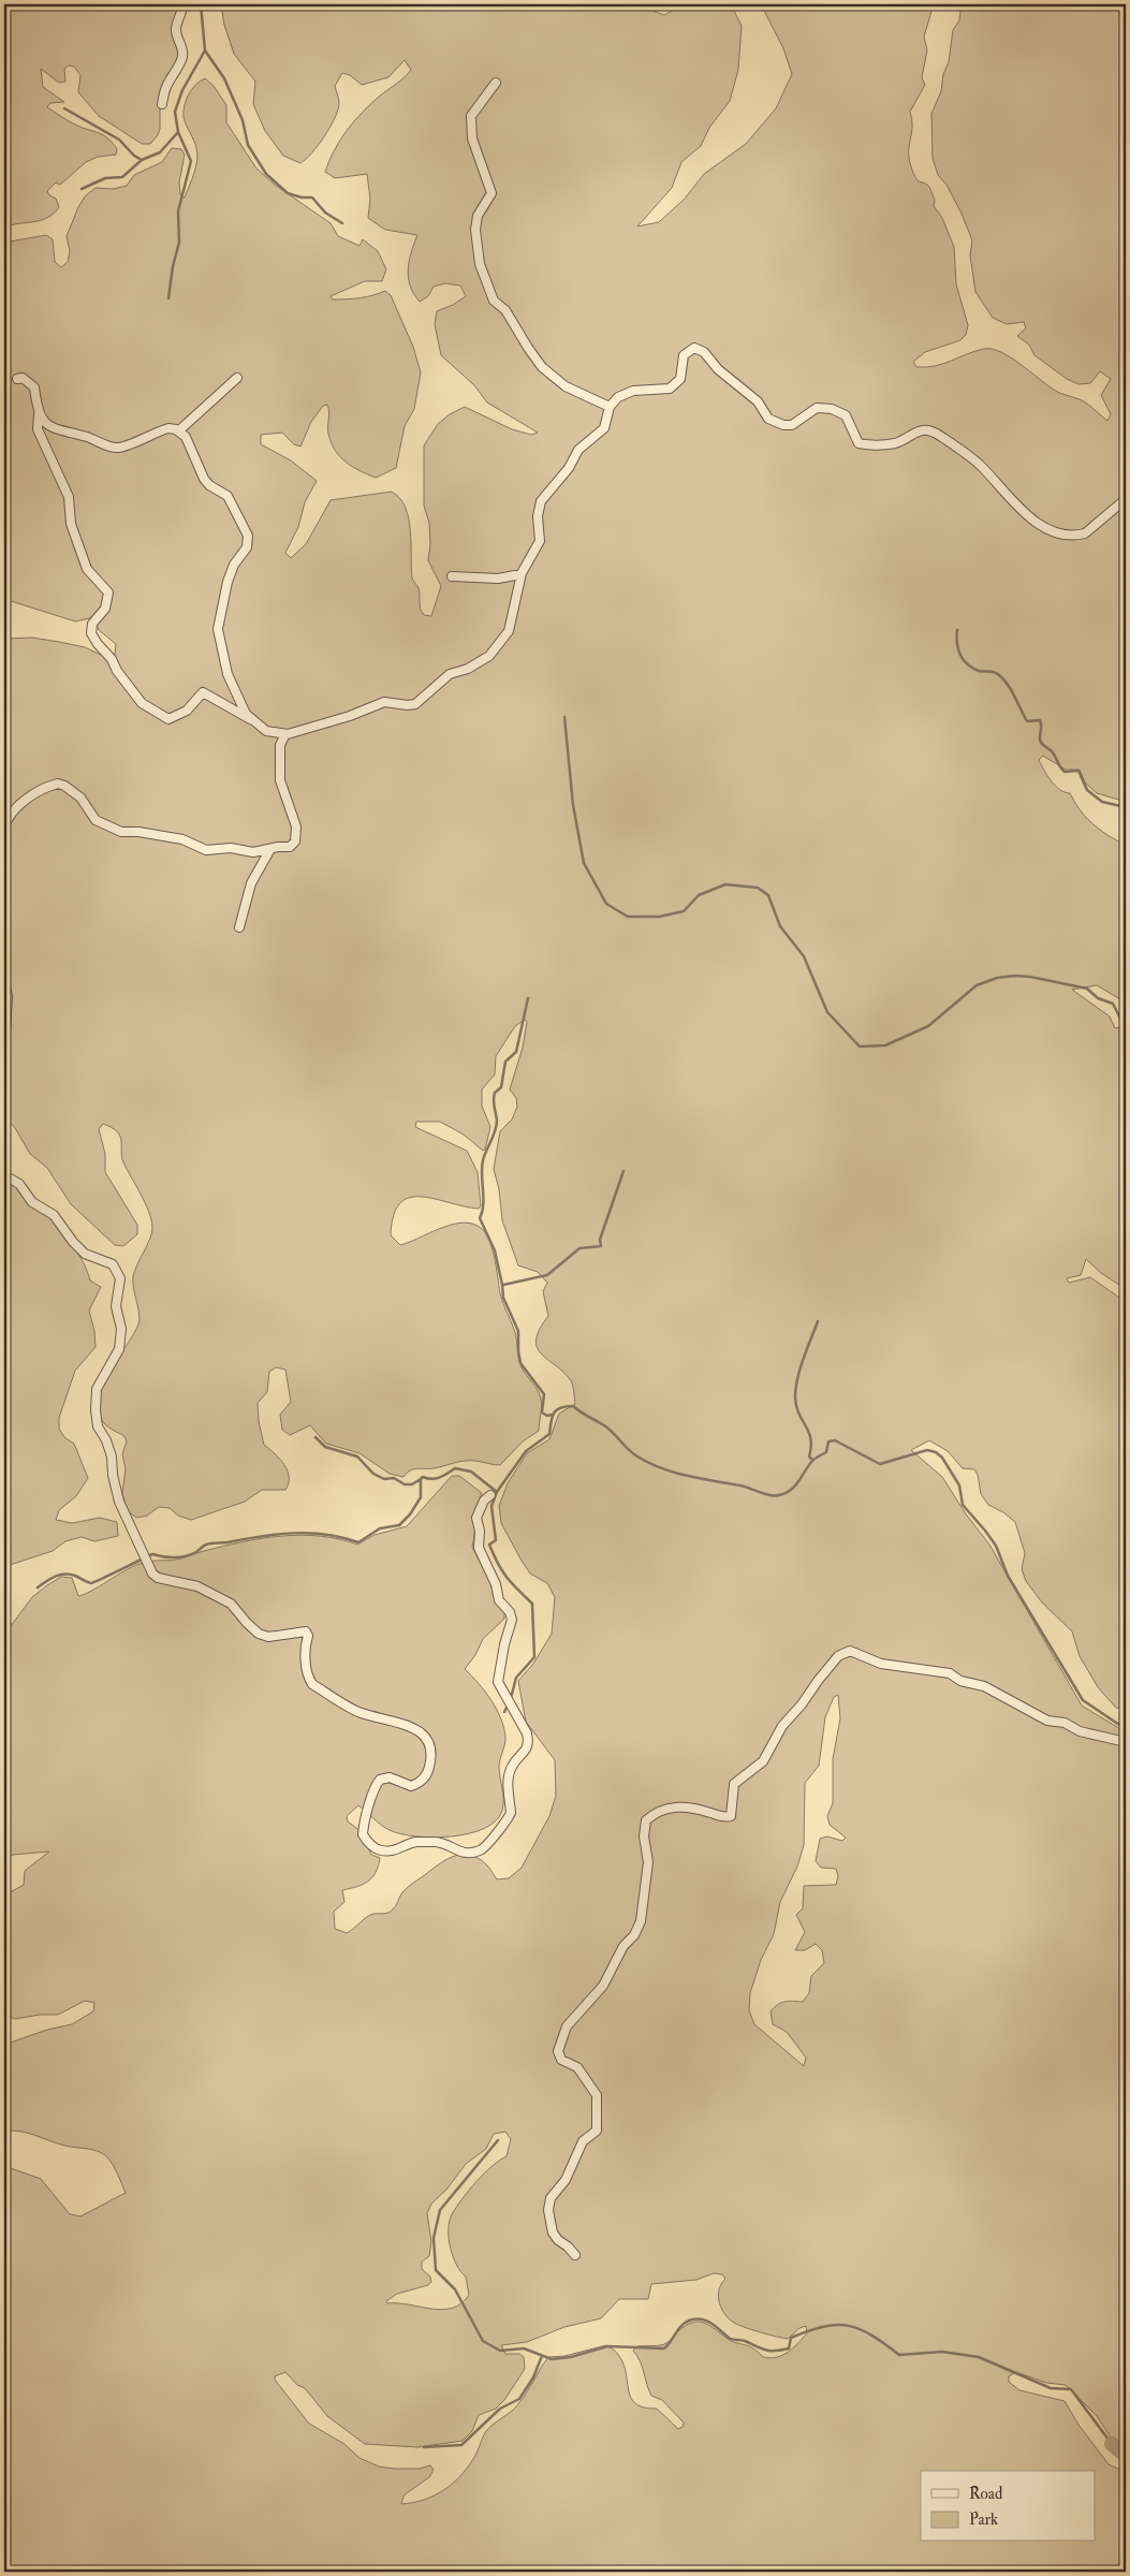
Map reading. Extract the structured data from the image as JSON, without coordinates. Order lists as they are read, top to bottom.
{
  "legend": ["Road", "Park"]
}
